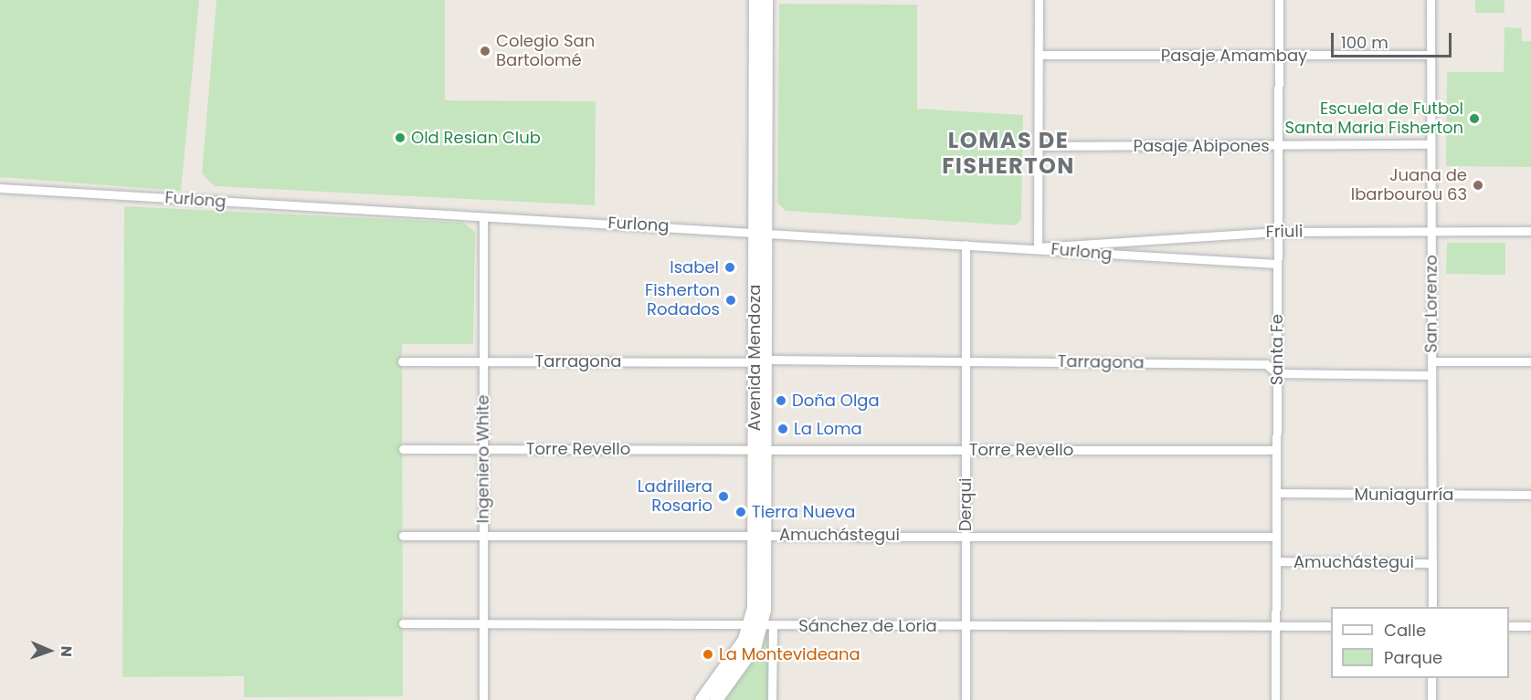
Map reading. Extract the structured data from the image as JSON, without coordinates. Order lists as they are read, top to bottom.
{
  "streets": {
    "main road": ["Avenida Mendoza"],
    "street": [
      "Pasaje Amambay",
      "Pasaje Abipones",
      "Furlong",
      "Friuli",
      "San Lorenzo",
      "Santa Fe",
      "Tarragona",
      "Torre Revello",
      "Ingeniero White",
      "Muniagurría",
      "Derqui",
      "Amuchástegui",
      "Sánchez de Loria"
    ]
  },
  "crossings": [
    ["Pasaje Amambay", "San Lorenzo"],
    ["Pasaje Amambay", "Santa Fe"],
    ["Pasaje Abipones", "San Lorenzo"],
    ["Pasaje Abipones", "Santa Fe"],
    ["Furlong", "Friuli"],
    ["Furlong", "Santa Fe"],
    ["Furlong", "Avenida Mendoza"],
    ["Furlong", "Ingeniero White"],
    ["Furlong", "Derqui"],
    ["Friuli", "San Lorenzo"],
    ["Friuli", "Santa Fe"],
    ["San Lorenzo", "Tarragona"],
    ["San Lorenzo", "Muniagurría"],
    ["San Lorenzo", "Amuchástegui"],
    ["Santa Fe", "Tarragona"],
    ["Santa Fe", "Torre Revello"],
    ["Santa Fe", "Muniagurría"],
    ["Santa Fe", "Amuchástegui"],
    ["Santa Fe", "Sánchez de Loria"],
    ["Avenida Mendoza", "Tarragona"],
    ["Avenida Mendoza", "Torre Revello"],
    ["Avenida Mendoza", "Amuchástegui"],
    ["Avenida Mendoza", "Sánchez de Loria"],
    ["Tarragona", "Ingeniero White"],
    ["Tarragona", "Derqui"],
    ["Torre Revello", "Ingeniero White"],
    ["Torre Revello", "Derqui"],
    ["Ingeniero White", "Amuchástegui"],
    ["Ingeniero White", "Sánchez de Loria"],
    ["Derqui", "Amuchástegui"],
    ["Derqui", "Sánchez de Loria"]
  ],
  "districts": ["LOMAS DE FISHERTON"],
  "places": [
    "Colegio San Bartolomé",
    "Escuela de Futbol Santa Maria Fisherton",
    "Old Resian Club",
    "Juana de Ibarbourou 63",
    "Isabel",
    "Fisherton Rodados",
    "Doña Olga",
    "La Loma",
    "Ladrillera Rosario",
    "Tierra Nueva",
    "La Montevideana"
  ],
  "legend": ["Calle", "Parque"],
  "scale_bar": "100 m",
  "north": "right"
}
